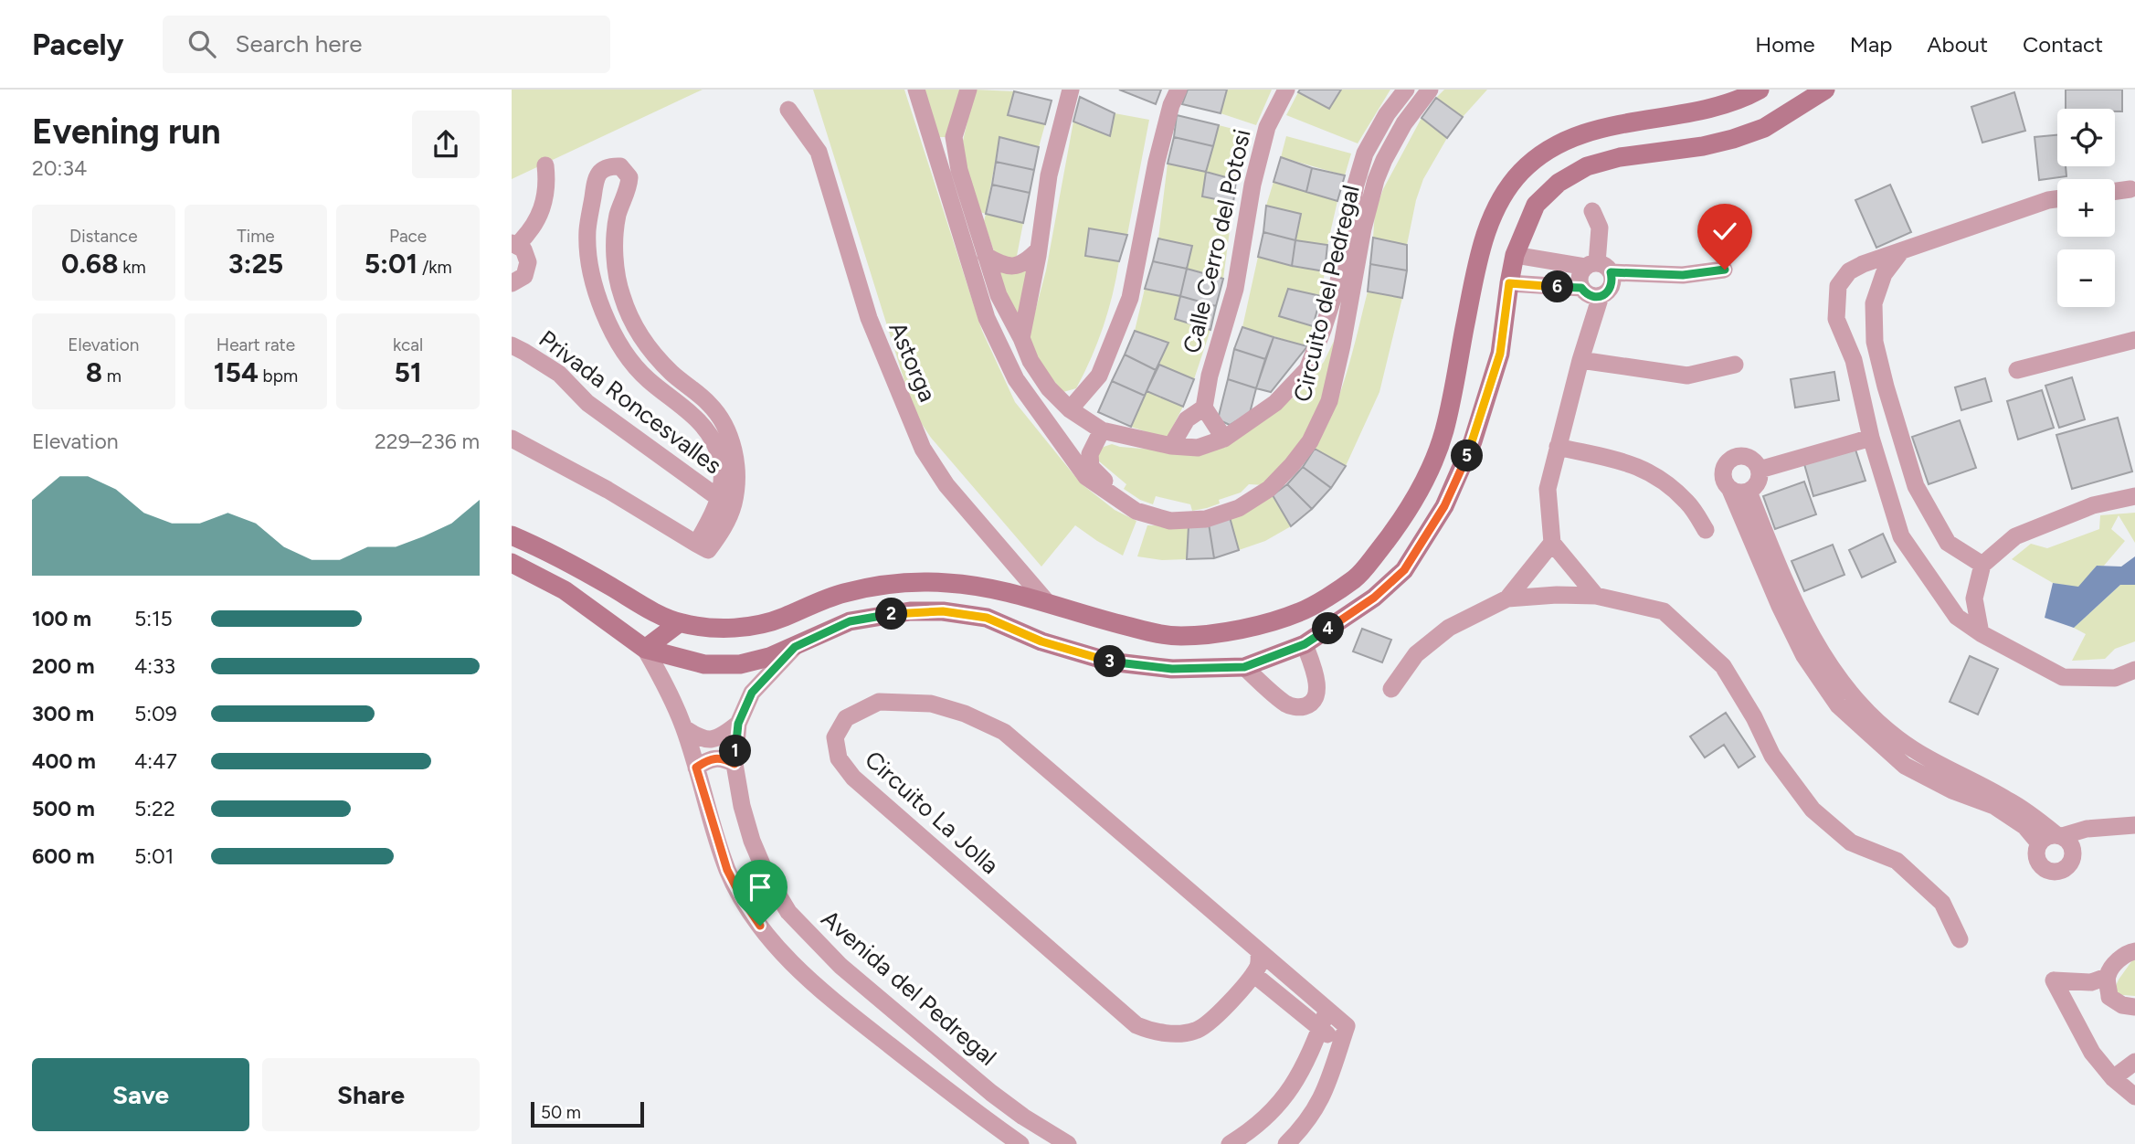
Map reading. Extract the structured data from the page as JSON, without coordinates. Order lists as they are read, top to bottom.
{
  "streets": {
    "street": [
      "Calle Cerro del Potosi",
      "Circuito del Pedregal",
      "Astorga",
      "Privada Roncesvalles",
      "Circuito La Jolla",
      "Avenida del Pedregal"
    ]
  },
  "scale_bar": "50 m",
  "page": {
    "header": "Pacely",
    "search": "Search here",
    "nav": [
      "Home",
      "Map",
      "About",
      "Contact"
    ],
    "heading": ["Evening run", "20:34"],
    "map_buttons": ["+", "−"],
    "stats": [
      ["Distance", "0.68 km"],
      ["Time", "3:25"],
      ["Pace", "5:01 /km"],
      ["Elevation", "8 m"],
      ["Heart rate", "154 bpm"],
      ["kcal", "51"]
    ],
    "pins": [
      "6",
      "5",
      "2",
      "4",
      "3",
      "1"
    ],
    "chart": ["Elevation", "229–236 m"],
    "list": [
      {
        "name": "100 m",
        "note": "5:15"
      },
      {
        "name": "200 m",
        "note": "4:33"
      },
      {
        "name": "300 m",
        "note": "5:09"
      },
      {
        "name": "400 m",
        "note": "4:47"
      },
      {
        "name": "500 m",
        "note": "5:22"
      },
      {
        "name": "600 m",
        "note": "5:01"
      }
    ],
    "buttons": ["Save", "Share"],
    "scale": "50 m"
  }
}
